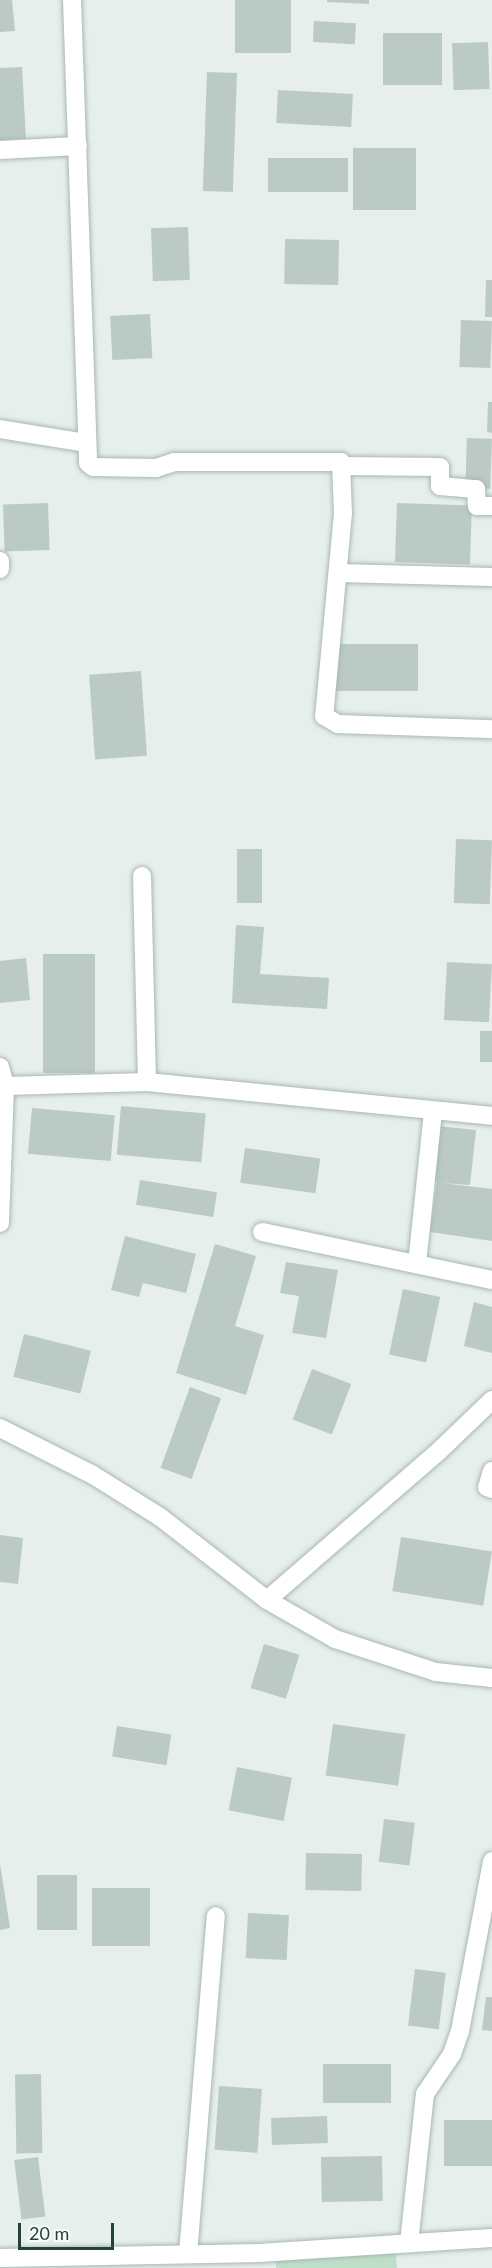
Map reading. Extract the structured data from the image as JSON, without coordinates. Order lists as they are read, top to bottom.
{
  "scale_bar": "20 m"
}
